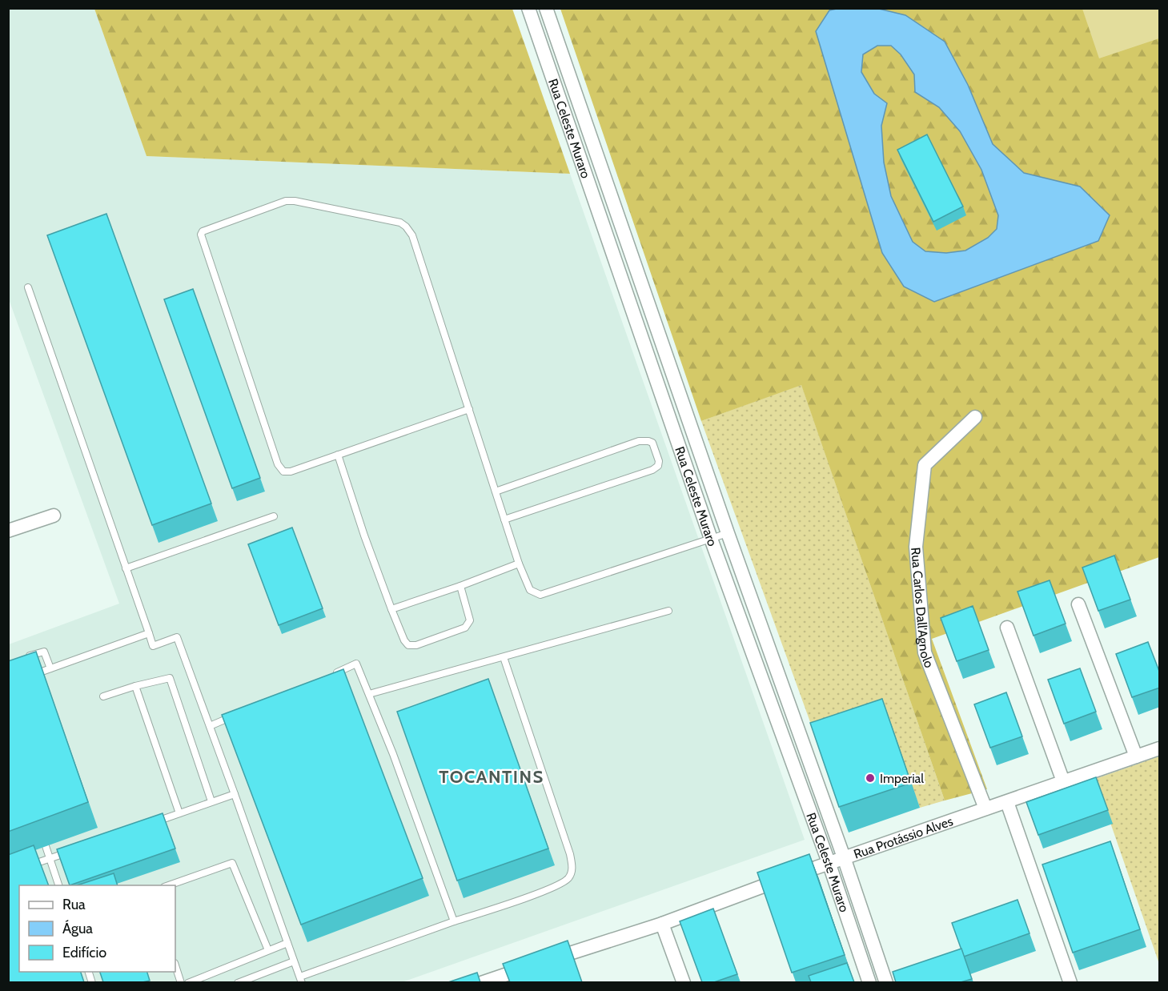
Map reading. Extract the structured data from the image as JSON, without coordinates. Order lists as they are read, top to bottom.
{
  "streets": {
    "street": ["Rua Celeste Muraro", "Rua Carlos Dall'Agnolo", "Rua Protássio Alves"]
  },
  "crossings": [
    ["Rua Celeste Muraro", "Rua Protássio Alves"],
    ["Rua Carlos Dall'Agnolo", "Rua Protássio Alves"]
  ],
  "districts": ["TOCANTINS"],
  "places": ["Imperial"],
  "legend": ["Rua", "Água", "Edifício"]
}
